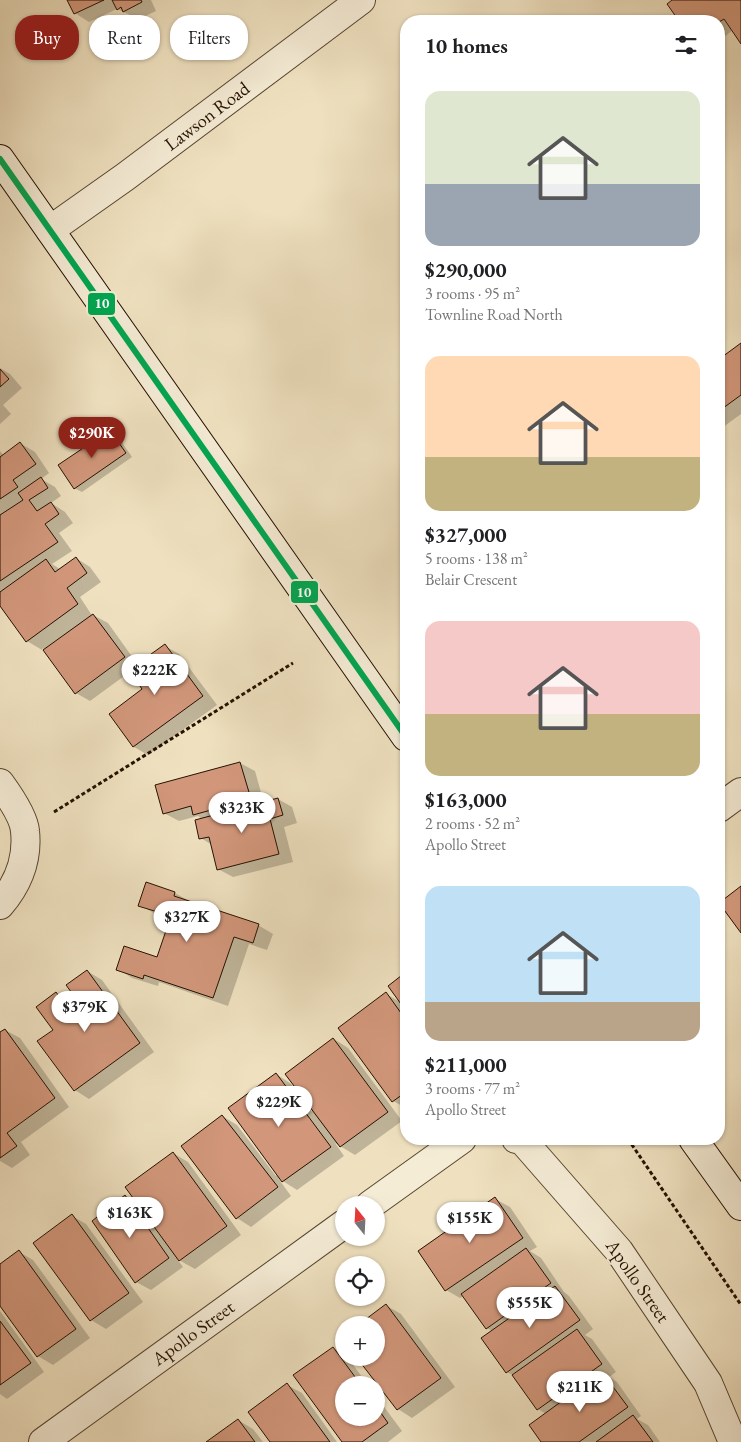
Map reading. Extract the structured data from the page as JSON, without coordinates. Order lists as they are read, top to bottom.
{
  "streets": {
    "street": ["Lawson Road", "Apollo Street"]
  },
  "lines": ["transit line 10"],
  "north": "top",
  "page": {
    "chip": ["Buy", "Rent", "Filters"],
    "heading": "10 homes",
    "list": [
      {
        "name": "$290,000",
        "note": "3 rooms · 95 m² · Townline Road North"
      },
      {
        "name": "$327,000",
        "note": "5 rooms · 138 m² · Belair Crescent"
      },
      {
        "name": "$163,000",
        "note": "2 rooms · 52 m² · Apollo Street"
      },
      {
        "name": "$211,000",
        "note": "3 rooms · 77 m² · Apollo Street"
      }
    ],
    "price": [
      "$290K",
      "$222K",
      "$323K",
      "$327K",
      "$379K",
      "$229K",
      "$163K",
      "$155K",
      "$555K",
      "$211K"
    ],
    "map_buttons": ["+", "−"]
  }
}
